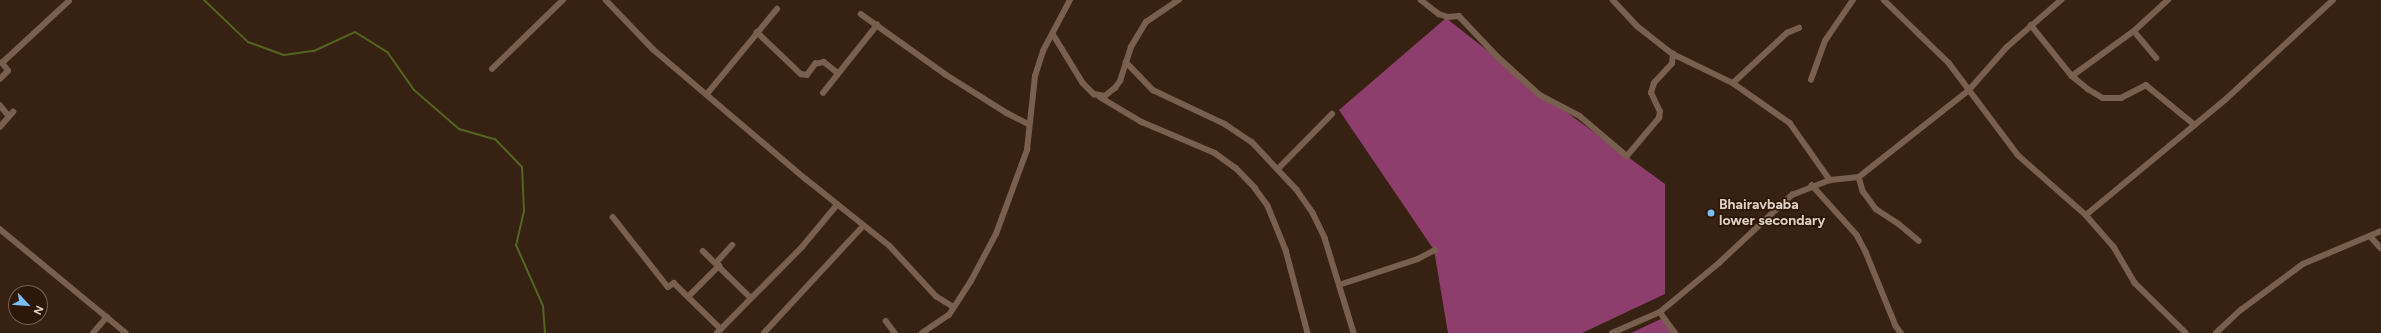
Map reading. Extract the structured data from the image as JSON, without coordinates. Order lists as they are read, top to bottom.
{
  "places": ["Bhairavbaba lower secondary"],
  "north": "bottom right"
}
